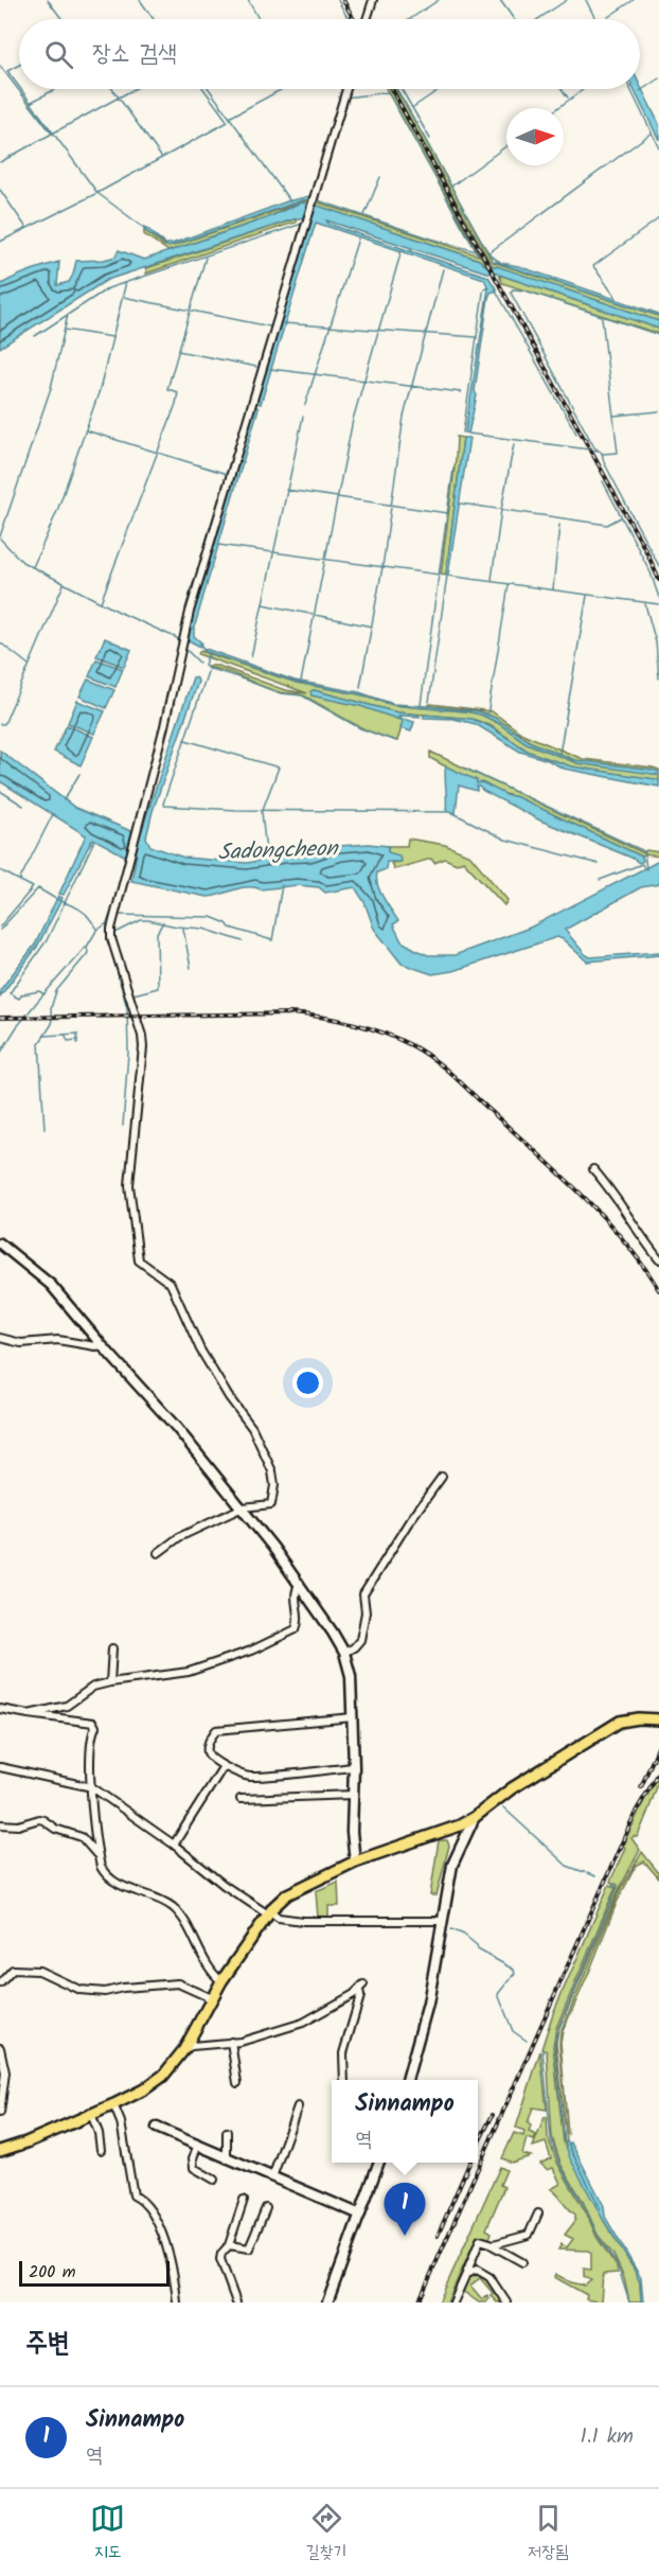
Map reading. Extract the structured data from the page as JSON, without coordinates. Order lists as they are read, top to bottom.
{
  "water": ["Sadongcheon"],
  "scale_bar": "200 m",
  "north": "right",
  "page": {
    "search": "장소 검색",
    "popup": ["Sinnampo", "역"],
    "pins": "1",
    "scale": "200 m",
    "heading": "주변",
    "list": [
      {
        "mark": "1",
        "name": "Sinnampo",
        "note": "역",
        "value": "1.1 km"
      }
    ],
    "nav": ["지도", "길찾기", "저장됨"]
  }
}
